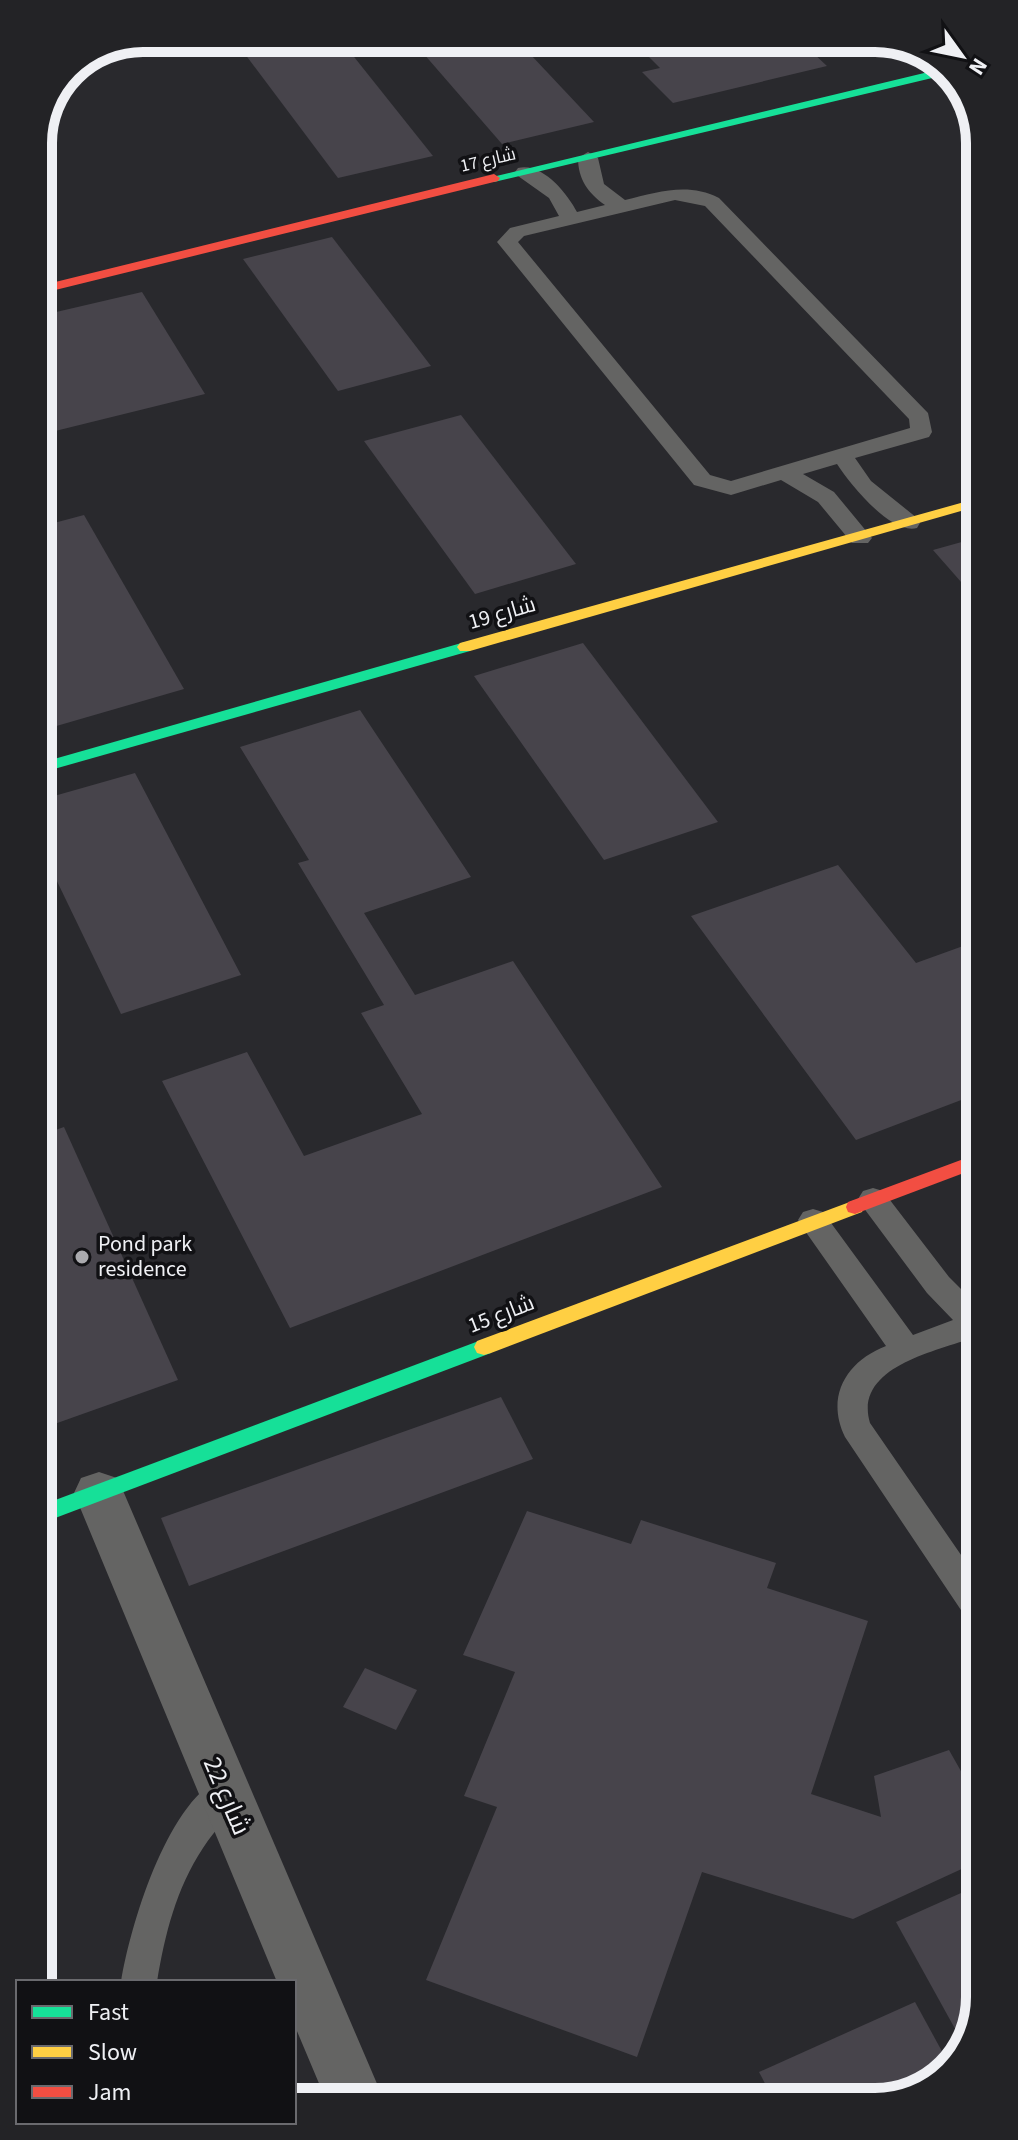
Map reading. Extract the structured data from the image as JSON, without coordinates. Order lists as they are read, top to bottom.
{
  "streets": {
    "street": [
      "شارع 17",
      "شارع 19",
      "شارع 15",
      "شارع 22"
    ]
  },
  "crossings": [
    ["شارع 15", "شارع 22"]
  ],
  "places": ["Pond park residence"],
  "legend": ["Fast", "Slow", "Jam"],
  "north": "bottom right"
}
